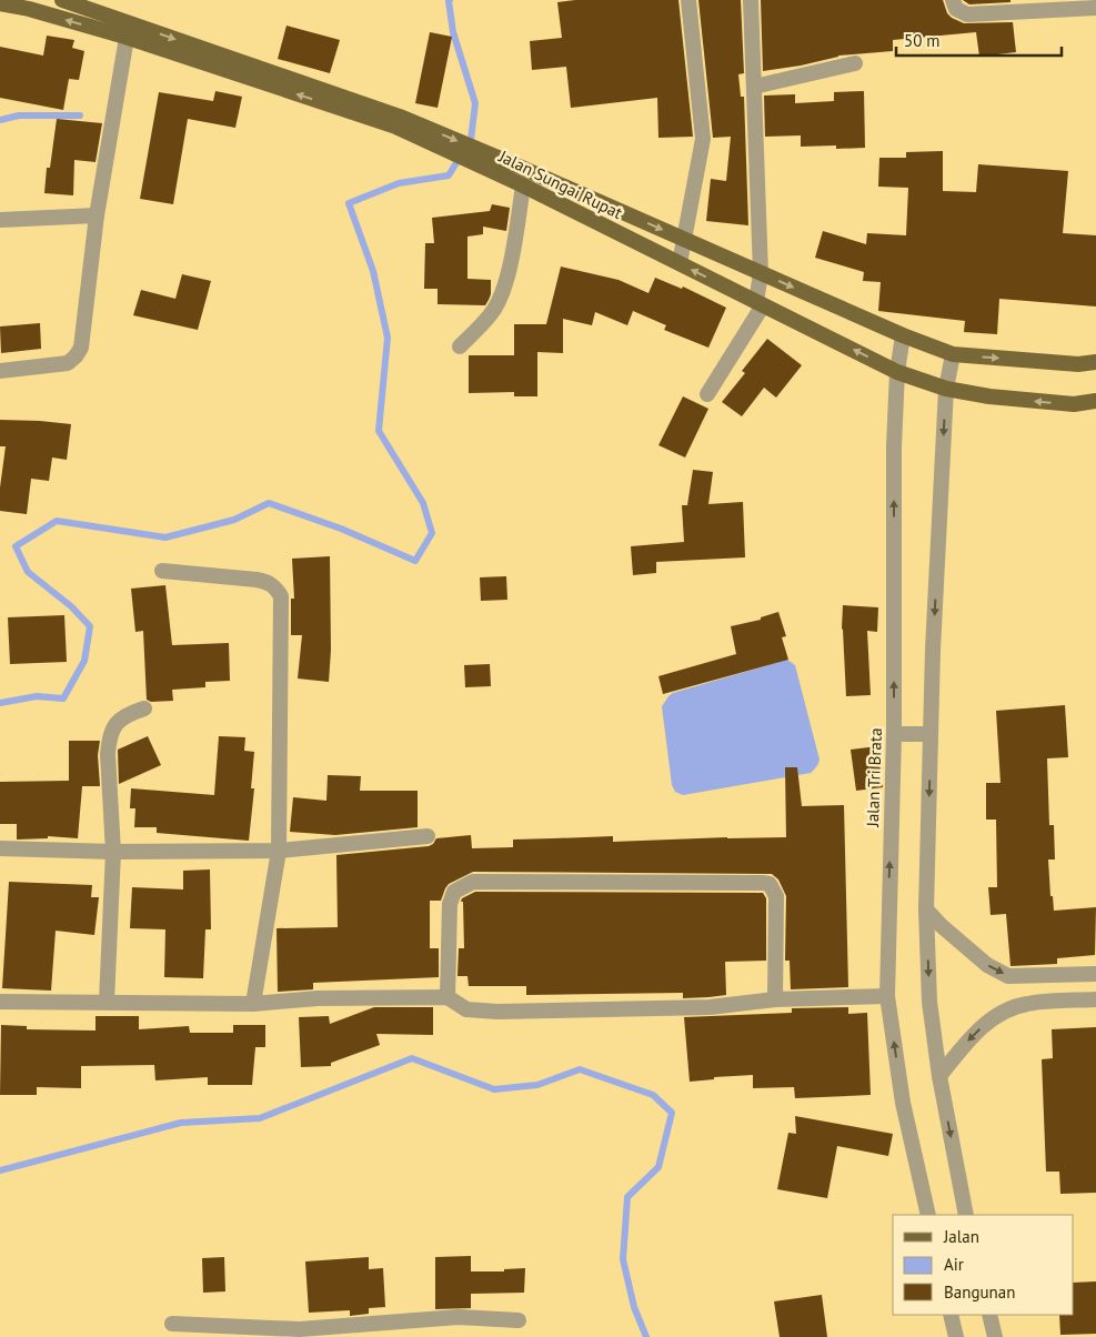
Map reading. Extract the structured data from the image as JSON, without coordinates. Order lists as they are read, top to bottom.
{
  "streets": {
    "main road": ["Jalan Sungai Rupat"],
    "street": ["Jalan Tri Brata"]
  },
  "crossings": [
    ["Jalan Sungai Rupat", "Jalan Tri Brata"]
  ],
  "legend": ["Jalan", "Air", "Bangunan"],
  "scale_bar": "50 m"
}
